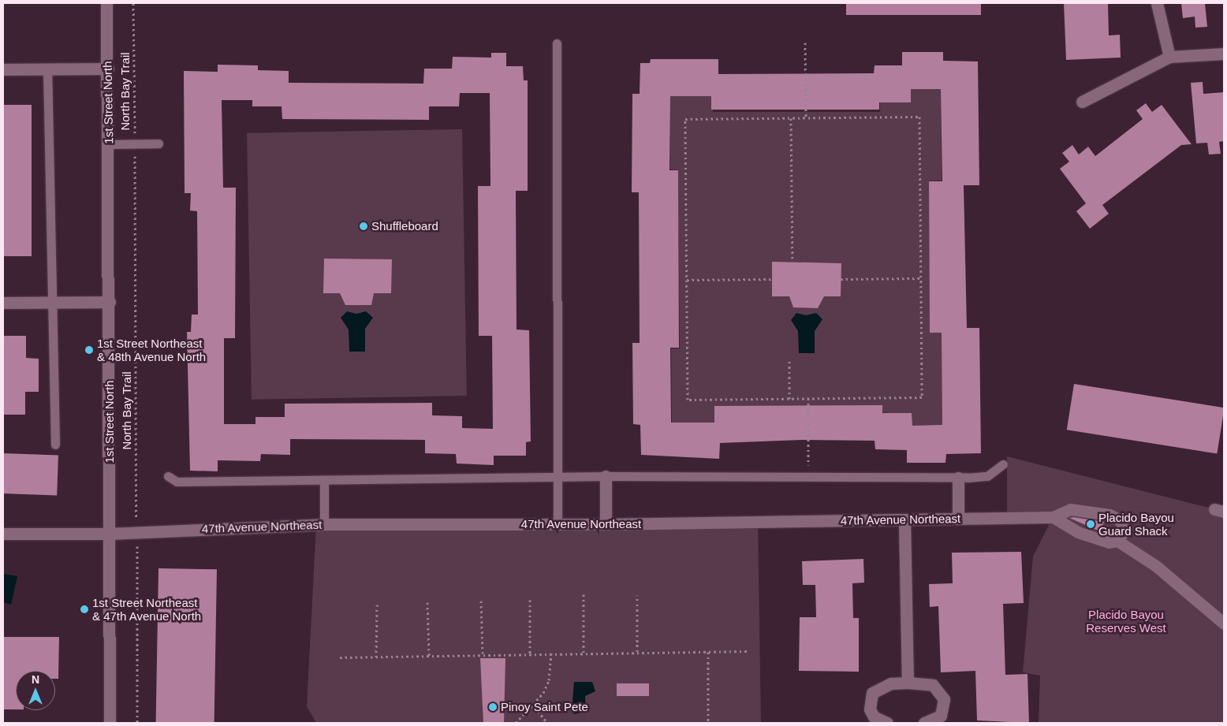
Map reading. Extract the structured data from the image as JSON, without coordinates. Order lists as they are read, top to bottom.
{
  "streets": {
    "street": ["1st Street North", "47th Avenue Northeast"],
    "path": ["North Bay Trail"]
  },
  "crossings": [
    ["North Bay Trail", "47th Avenue Northeast"],
    ["1st Street North", "47th Avenue Northeast"]
  ],
  "parks": ["Placido Bayou Reserves West"],
  "places": [
    "Shuffleboard",
    "1st Street Northeast & 48th Avenue North",
    "Placido Bayou Guard Shack",
    "1st Street Northeast & 47th Avenue North",
    "Pinoy Saint Pete"
  ],
  "north": "top"
}
